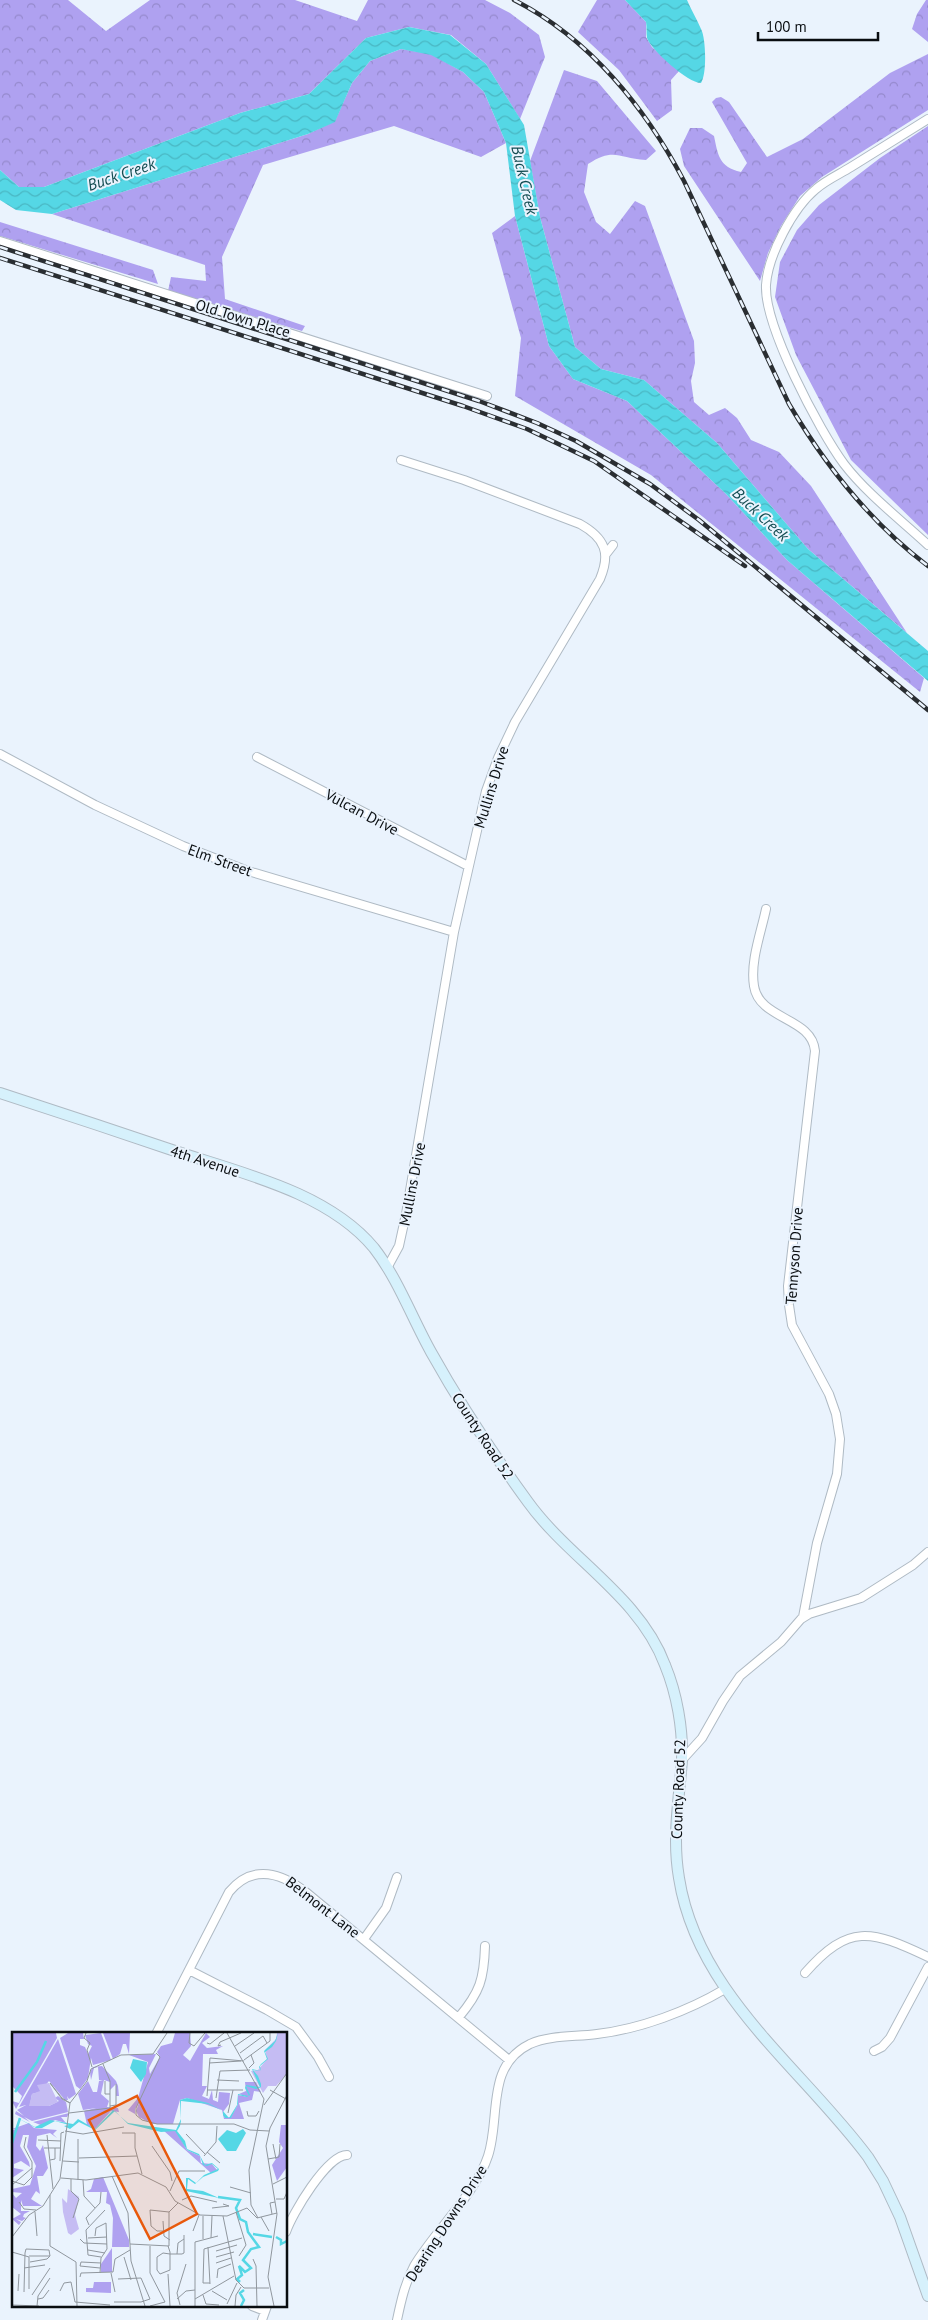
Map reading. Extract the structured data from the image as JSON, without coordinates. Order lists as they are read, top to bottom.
{
  "streets": {
    "street": [
      "Old Town Place",
      "Mullins Drive",
      "Vulcan Drive",
      "Elm Street",
      "4th Avenue",
      "Tennyson Drive",
      "County Road 52",
      "Belmont Lane",
      "Dearing Downs Drive"
    ]
  },
  "crossings": [
    ["Mullins Drive", "Vulcan Drive"],
    ["Mullins Drive", "Elm Street"],
    ["Mullins Drive", "4th Avenue"],
    ["Mullins Drive", "County Road 52"],
    ["4th Avenue", "County Road 52"],
    ["County Road 52", "Dearing Downs Drive"],
    ["Belmont Lane", "Dearing Downs Drive"]
  ],
  "water": ["Buck Creek"],
  "scale_bar": "100 m"
}
